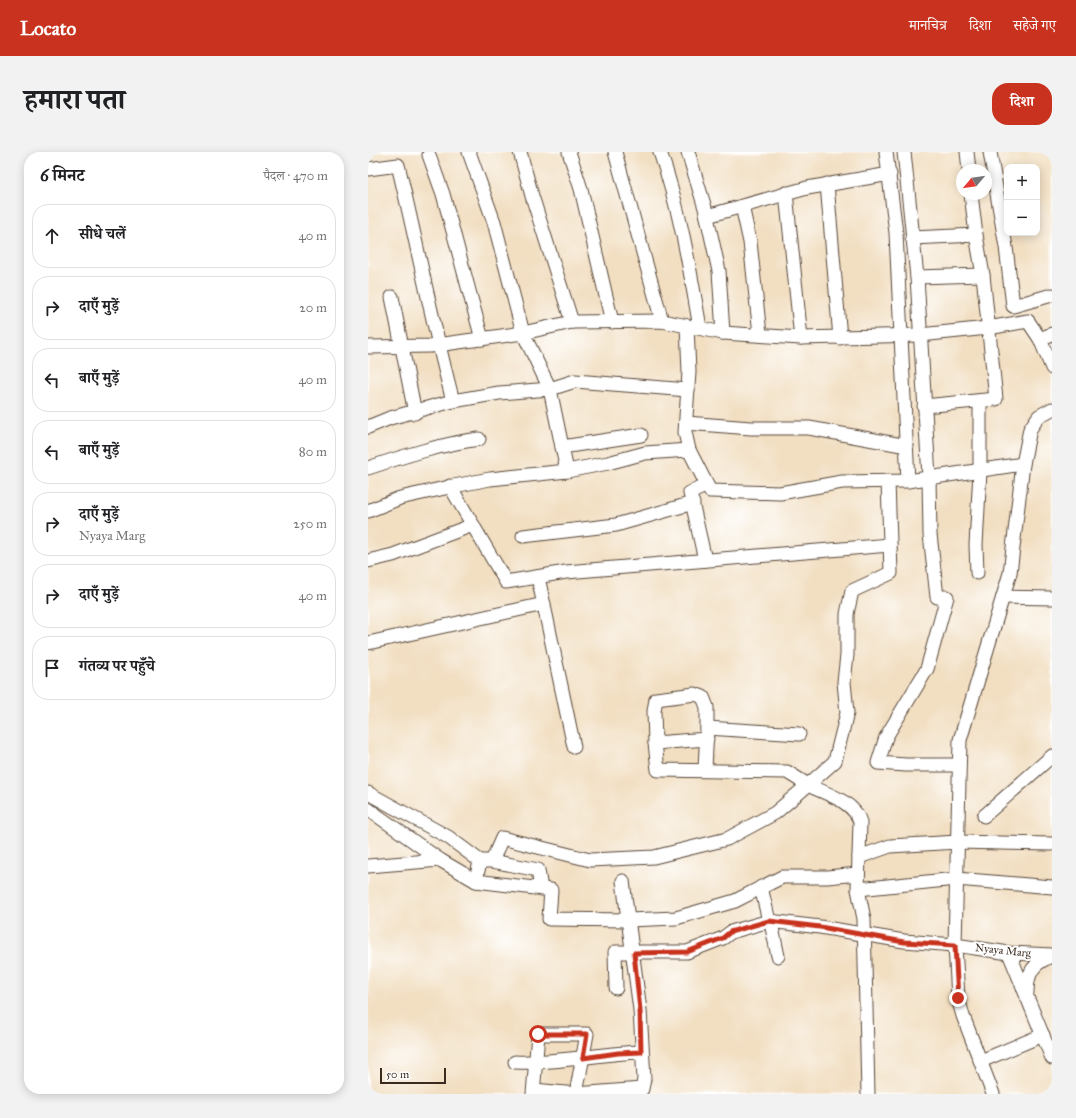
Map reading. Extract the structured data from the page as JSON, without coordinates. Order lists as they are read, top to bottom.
{
  "streets": {
    "street": ["Nyaya Marg"]
  },
  "scale_bar": "50 m",
  "north": "bottom left",
  "page": {
    "header": "Locato",
    "nav": ["मानचित्र", "दिशा", "सहेजे गए"],
    "title": "हमारा पता",
    "buttons": "दिशा",
    "heading": ["6 मिनट", "पैदल · 470 m"],
    "map_buttons": ["+", "−"],
    "list": [
      ["सीधे चलें", "40 m"],
      ["दाएँ मुड़ें", "20 m"],
      ["बाएँ मुड़ें", "40 m"],
      ["बाएँ मुड़ें", "80 m"],
      ["दाएँ मुड़ें", "Nyaya Marg", "250 m"],
      ["दाएँ मुड़ें", "40 m"],
      "गंतव्य पर पहुँचे"
    ],
    "scale": "50 m"
  }
}
